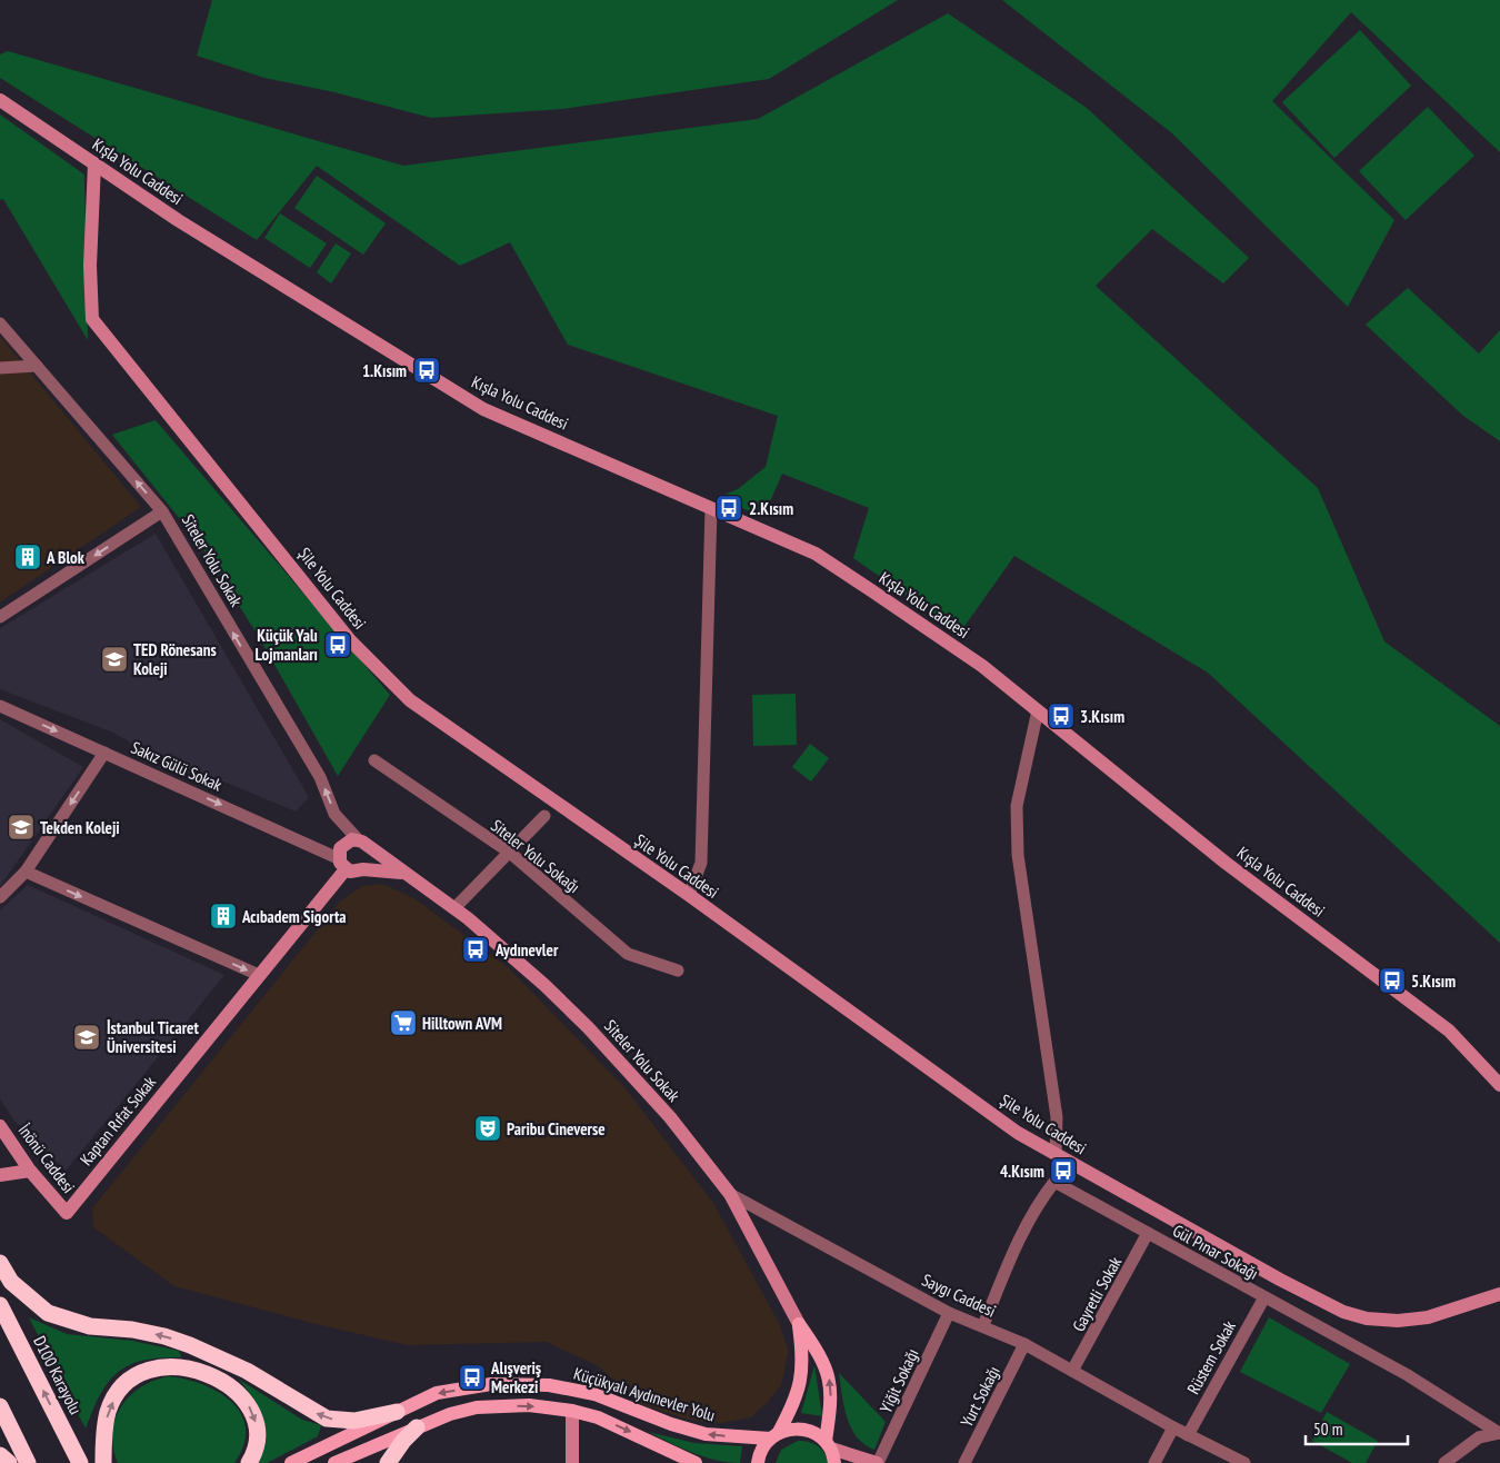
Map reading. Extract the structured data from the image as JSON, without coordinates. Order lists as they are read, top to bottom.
{
  "streets": {
    "highway": ["D100 Karayolu"],
    "main road": ["Küçükyalı Aydınevler Yolu"],
    "street": [
      "Kışla Yolu Caddesi",
      "Siteler Yolu Sokak",
      "Şile Yolu Caddesi",
      "Sakız Gülü Sokak",
      "Siteler Yolu Sokağı",
      "Kaptan Rıfat Sokak",
      "İnönü Caddesi",
      "Gül Pınar Sokağı",
      "Gayretli Sokak",
      "Saygı Caddesi",
      "Rüstem Sokak",
      "Yiğit Sokağı",
      "Yurt Sokağı"
    ]
  },
  "crossings": [
    ["Kışla Yolu Caddesi", "Şile Yolu Caddesi"],
    ["Siteler Yolu Sokak", "Sakız Gülü Sokak"],
    ["Siteler Yolu Sokak", "Kaptan Rıfat Sokak"],
    ["Siteler Yolu Sokak", "Saygı Caddesi"],
    ["Sakız Gülü Sokak", "Kaptan Rıfat Sokak"],
    ["Kaptan Rıfat Sokak", "İnönü Caddesi"],
    ["Gül Pınar Sokağı", "Gayretli Sokak"],
    ["Gül Pınar Sokağı", "Saygı Caddesi"],
    ["Gül Pınar Sokağı", "Rüstem Sokak"],
    ["Gayretli Sokak", "Saygı Caddesi"],
    ["Saygı Caddesi", "Rüstem Sokak"],
    ["Saygı Caddesi", "Yiğit Sokağı"],
    ["Saygı Caddesi", "Yurt Sokağı"]
  ],
  "one_way": ["Siteler Yolu Sokak", "Sakız Gülü Sokak"],
  "places": {
    "bus stop": [
      "1.Kısım",
      "2.Kısım",
      "Küçük Yalı Lojmanları",
      "3.Kısım",
      "Aydınevler",
      "5.Kısım",
      "4.Kısım",
      "Alışveriş Merkezi"
    ],
    "building": ["A Blok", "Acıbadem Sigorta"],
    "school or university": ["TED Rönesans Koleji", "Tekden Koleji", "İstanbul Ticaret Üniversitesi"],
    "supermarket": ["Hilltown AVM"],
    "theatre": ["Paribu Cineverse"]
  },
  "scale_bar": "50 m"
}
